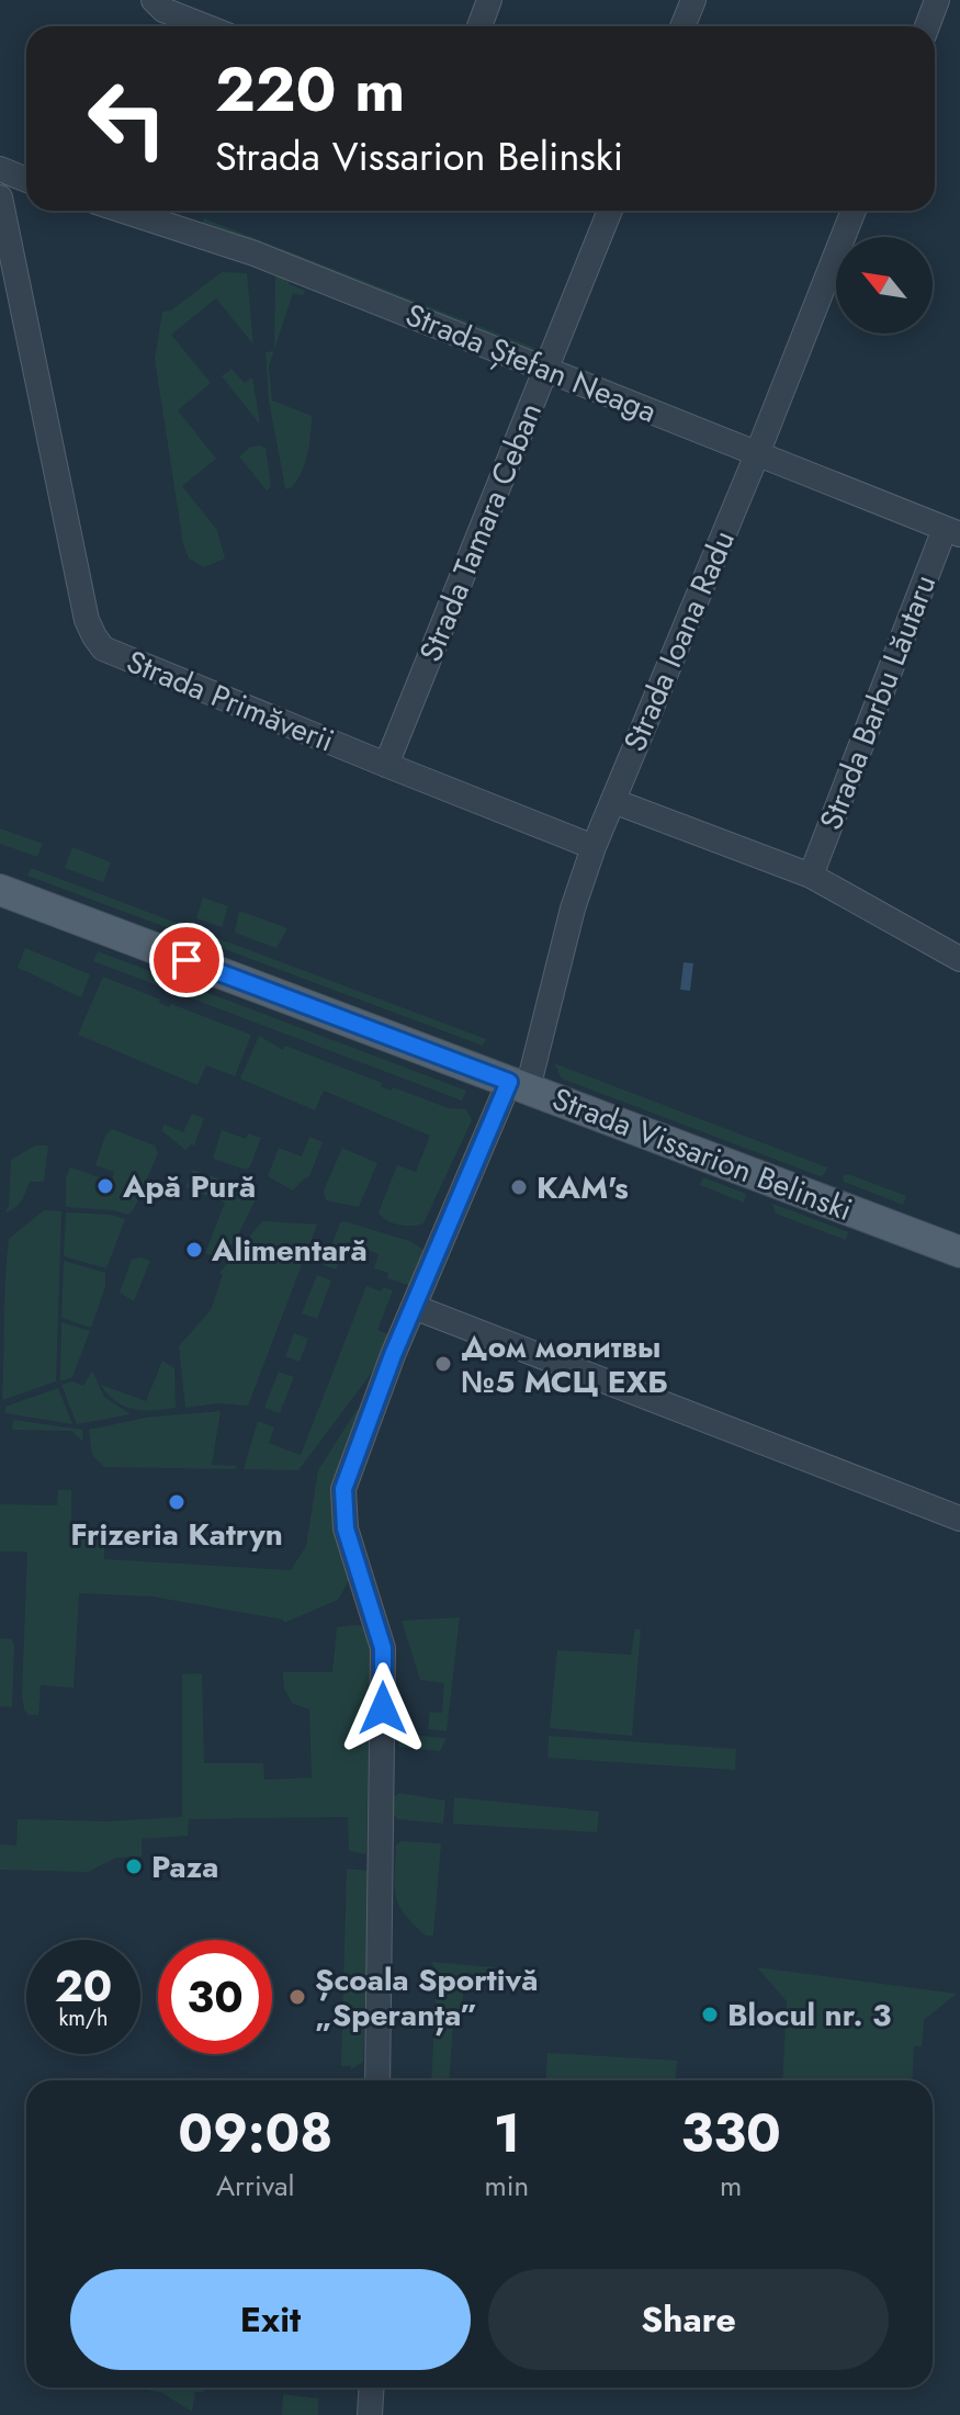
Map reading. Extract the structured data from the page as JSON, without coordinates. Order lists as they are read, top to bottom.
{
  "streets": {
    "main road": ["Strada Vissarion Belinski"],
    "street": [
      "Strada Ștefan Neaga",
      "Strada Tamara Ceban",
      "Strada Ioana Radu",
      "Strada Primăverii",
      "Strada Barbu Lăutaru"
    ]
  },
  "crossings": [
    ["Strada Ștefan Neaga", "Strada Tamara Ceban"],
    ["Strada Ștefan Neaga", "Strada Ioana Radu"],
    ["Strada Ștefan Neaga", "Strada Barbu Lăutaru"],
    ["Strada Tamara Ceban", "Strada Primăverii"],
    ["Strada Ioana Radu", "Strada Primăverii"],
    ["Strada Ioana Radu", "Strada Vissarion Belinski"]
  ],
  "places": [
    "Apă Pură",
    "KAM's",
    "Alimentară",
    "Дом молитвы №5 МСЦ ЕХБ",
    "Frizeria Katryn",
    "Paza",
    "Școala Sportivă „Speranța”",
    "Blocul nr. 3"
  ],
  "north": "top left",
  "page": {
    "turn": ["220 m", "Strada Vissarion Belinski"],
    "speed": "20 km/h",
    "limit": "30",
    "eta": [
      "09:08",
      "Arrival",
      "1",
      "min",
      "330",
      "m"
    ],
    "buttons": ["Exit", "Share"]
  }
}
